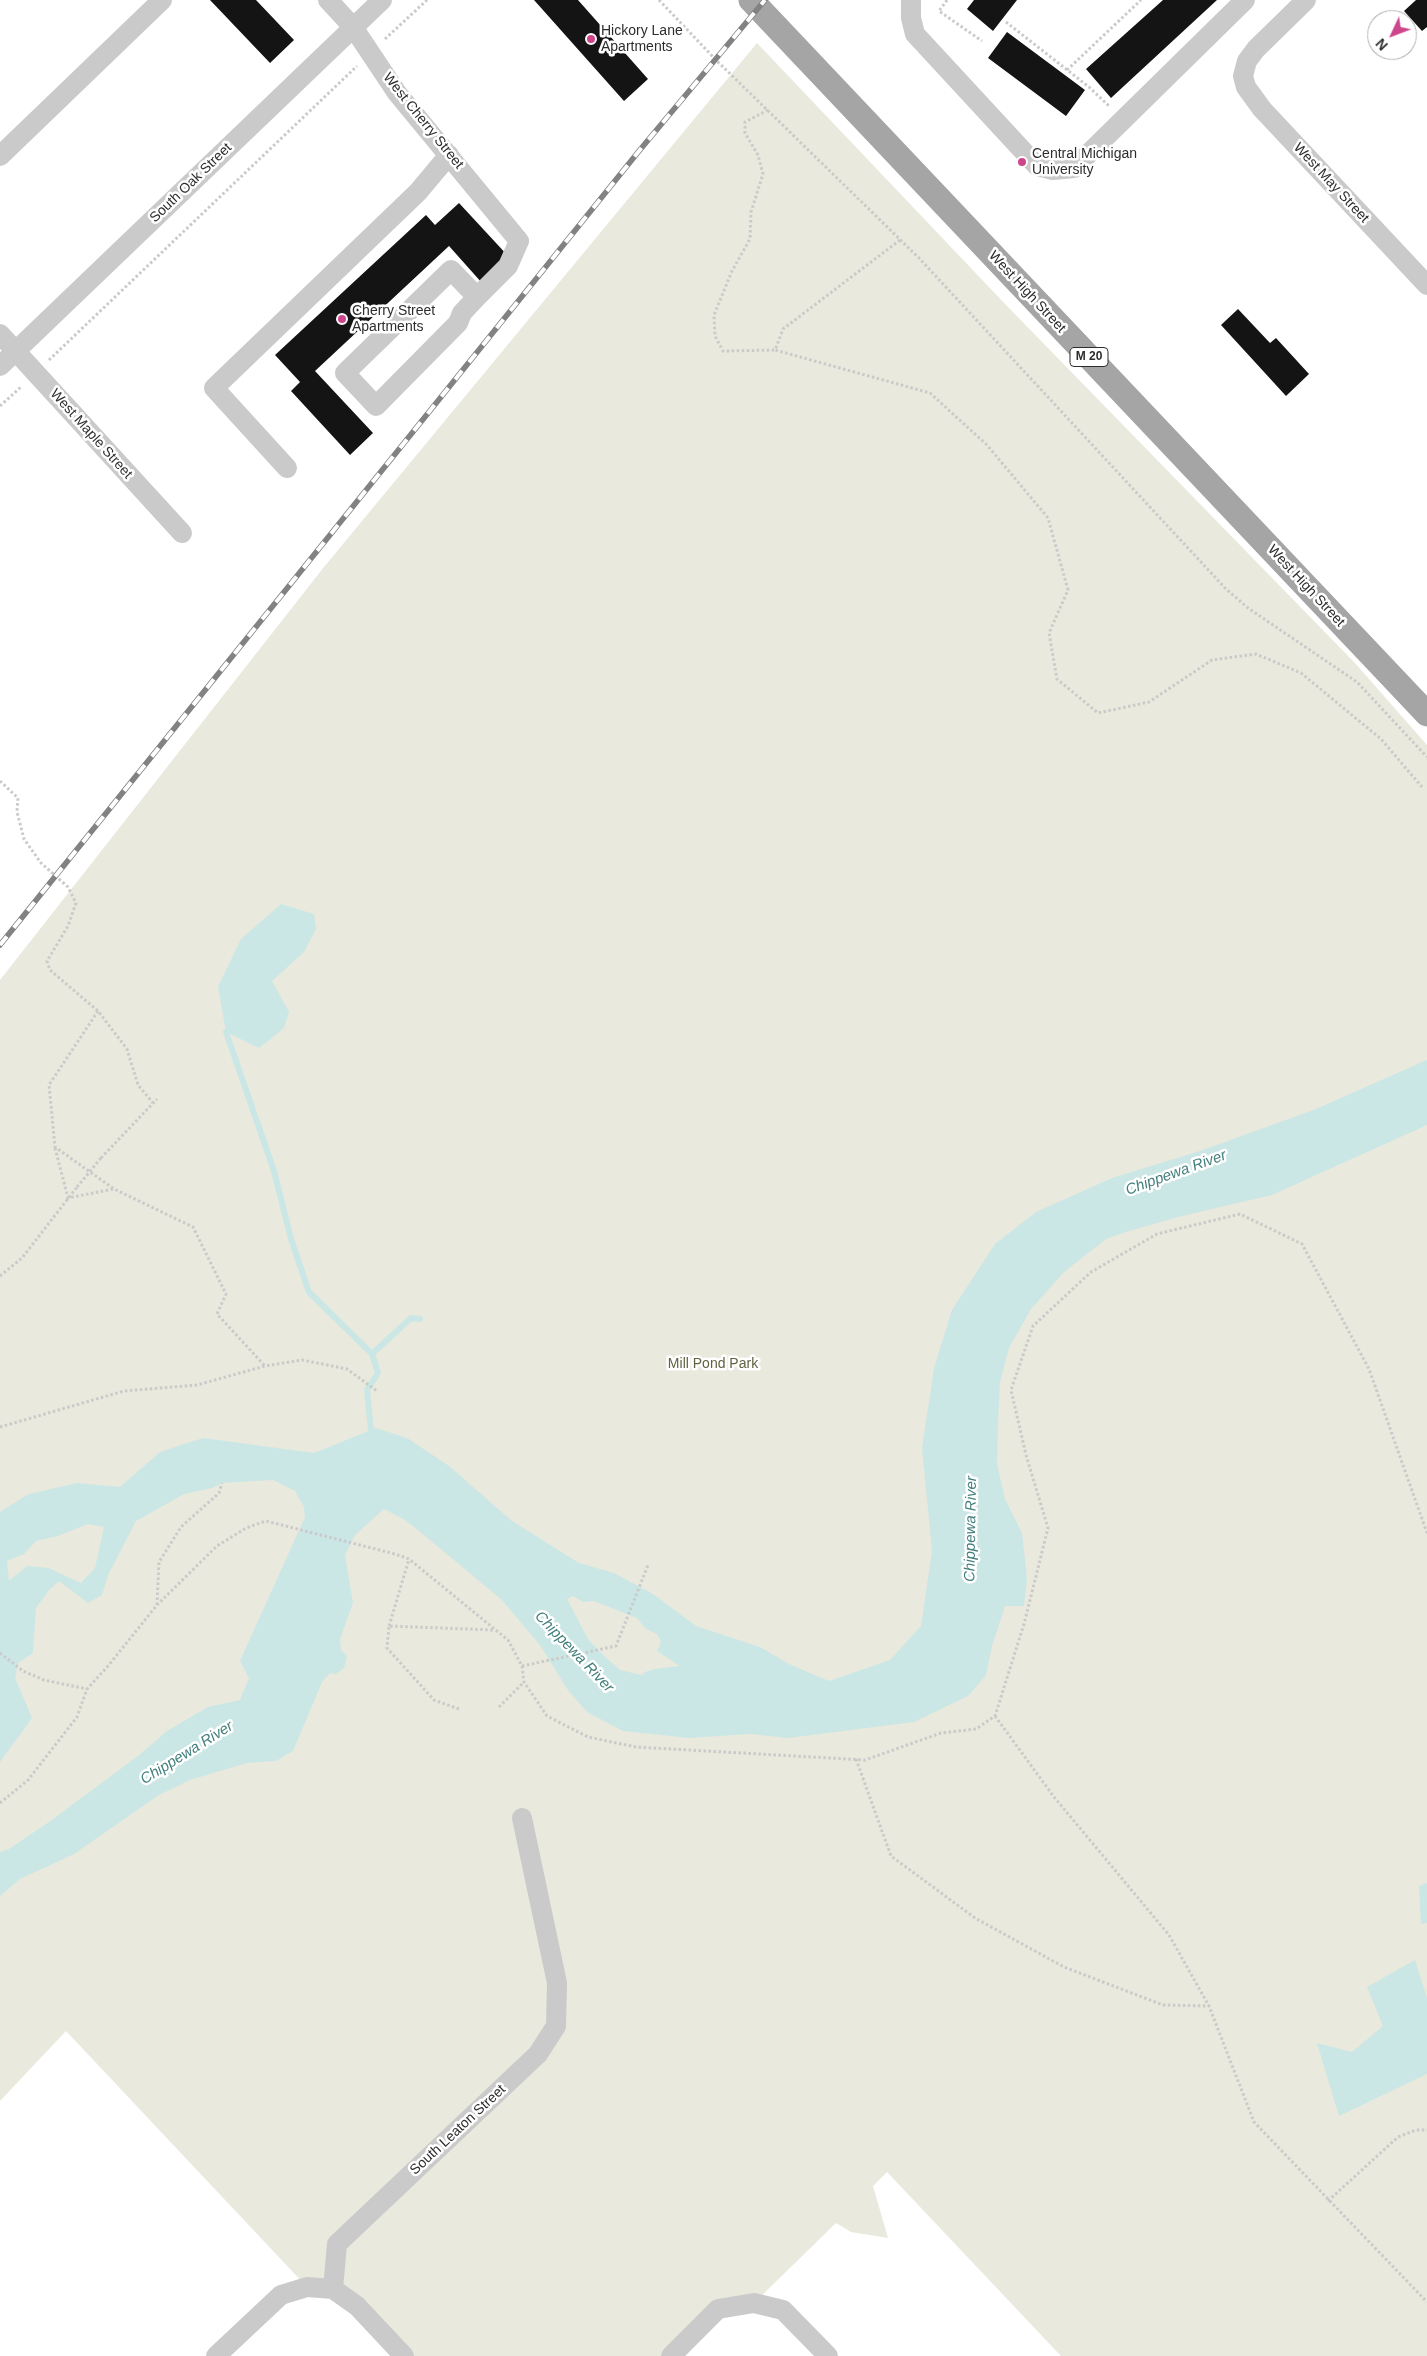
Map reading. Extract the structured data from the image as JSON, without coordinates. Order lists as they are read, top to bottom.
{
  "streets": {
    "main road": ["West High Street", "M 20"],
    "street": [
      "West Cherry Street",
      "South Oak Street",
      "West May Street",
      "West Maple Street",
      "South Leaton Street"
    ]
  },
  "crossings": [
    ["West Cherry Street", "South Oak Street"],
    ["South Oak Street", "West Maple Street"]
  ],
  "water": ["Chippewa River"],
  "parks": ["Mill Pond Park"],
  "places": ["Hickory Lane Apartments", "Central Michigan University", "Cherry Street Apartments"],
  "north": "bottom left"
}
